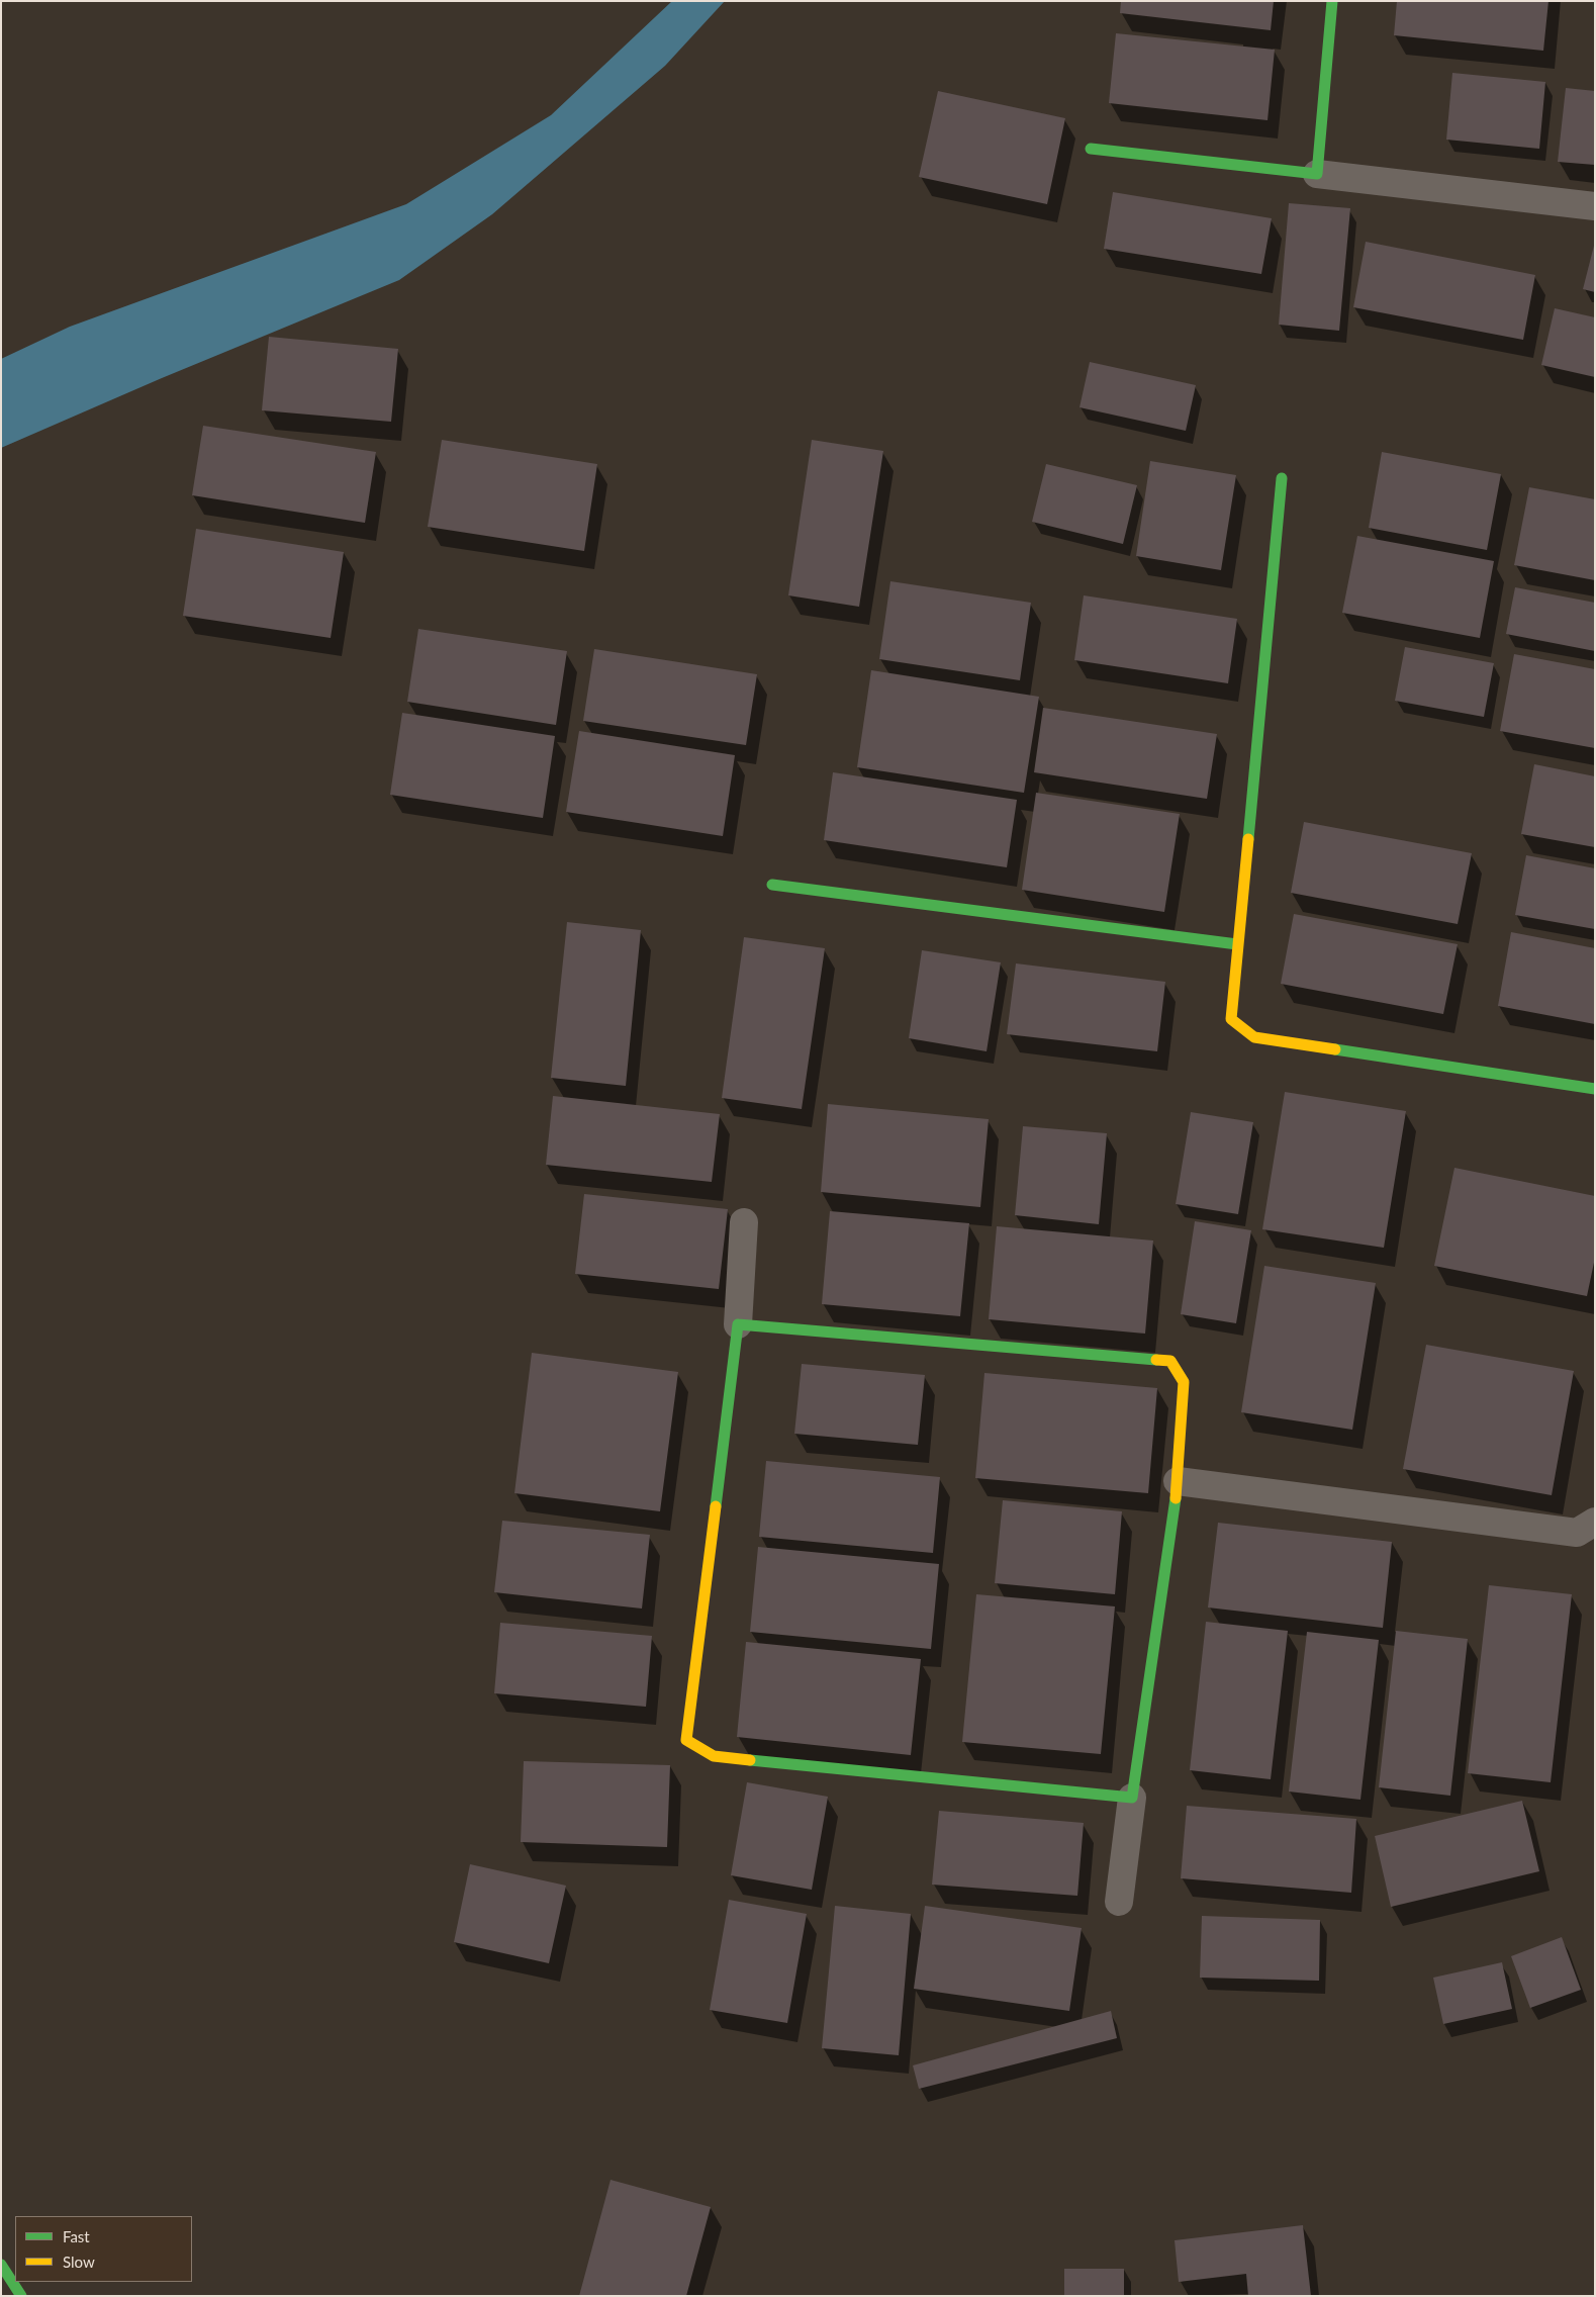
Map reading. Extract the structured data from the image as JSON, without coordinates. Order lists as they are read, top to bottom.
{
  "legend": ["Fast", "Slow"]
}
